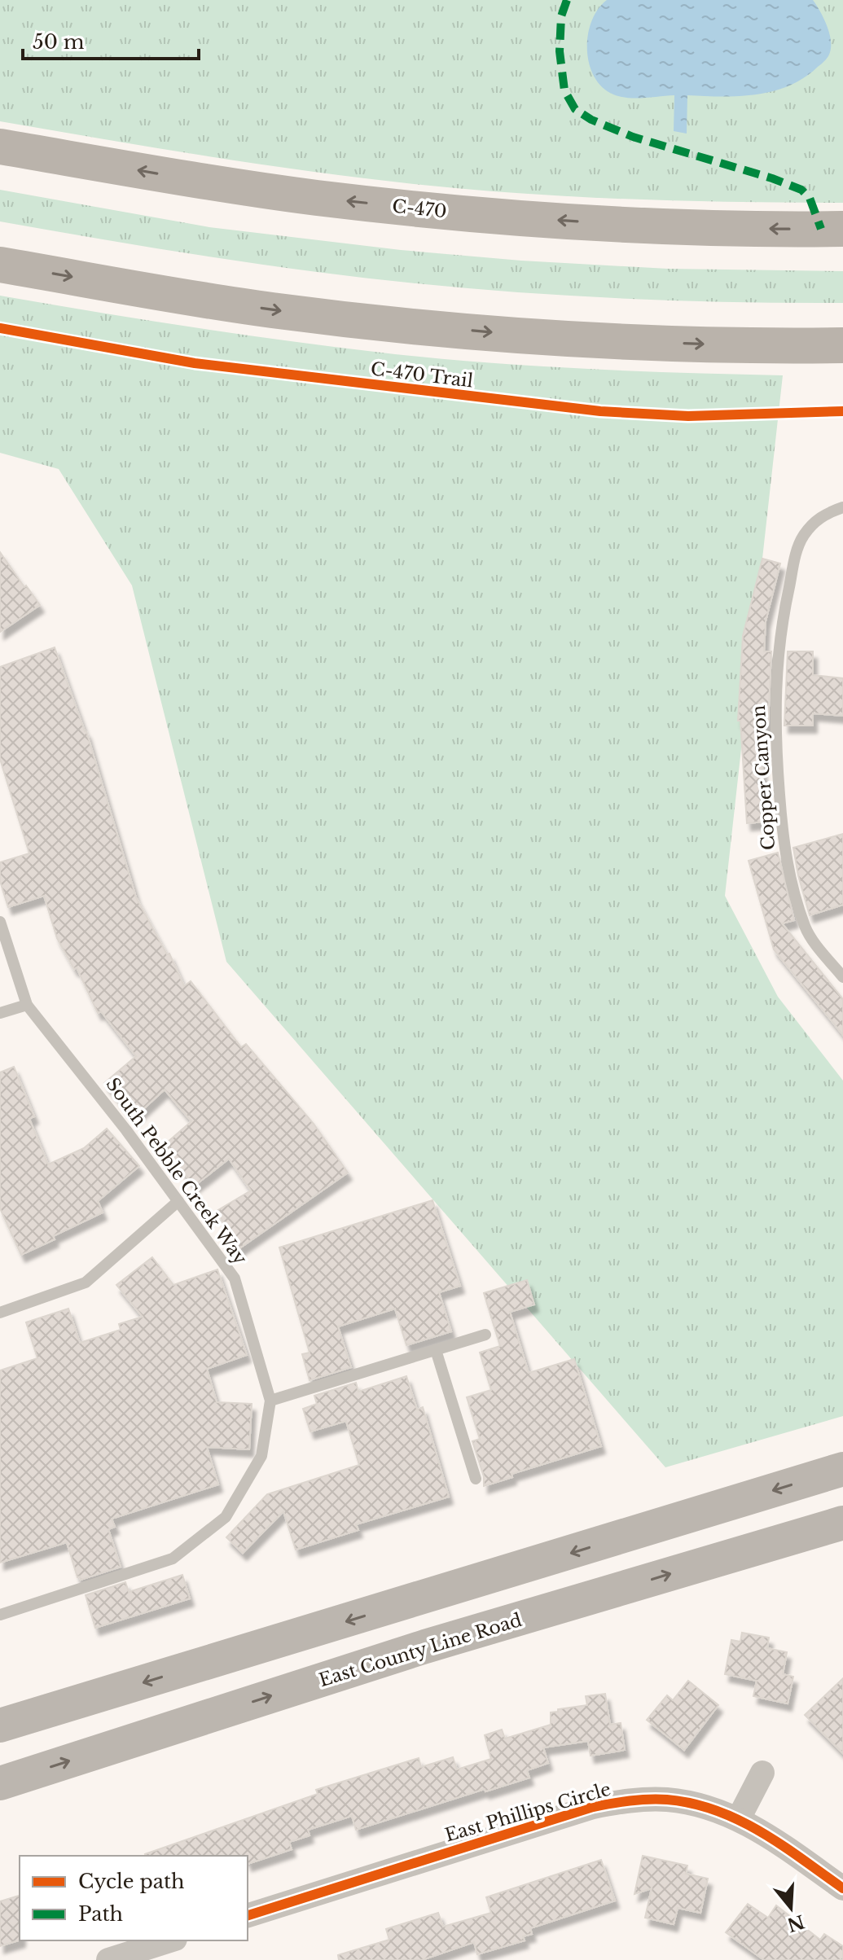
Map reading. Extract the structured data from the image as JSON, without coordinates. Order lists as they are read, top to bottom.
{
  "streets": {
    "highway": ["C-470"],
    "main road": ["East County Line Road"],
    "street": ["East Phillips Circle"],
    "lane": ["Copper Canyon", "South Pebble Creek Way"],
    "cycle path": ["C-470 Trail"]
  },
  "legend": ["Cycle path", "Path"],
  "scale_bar": "50 m",
  "north": "bottom"
}
